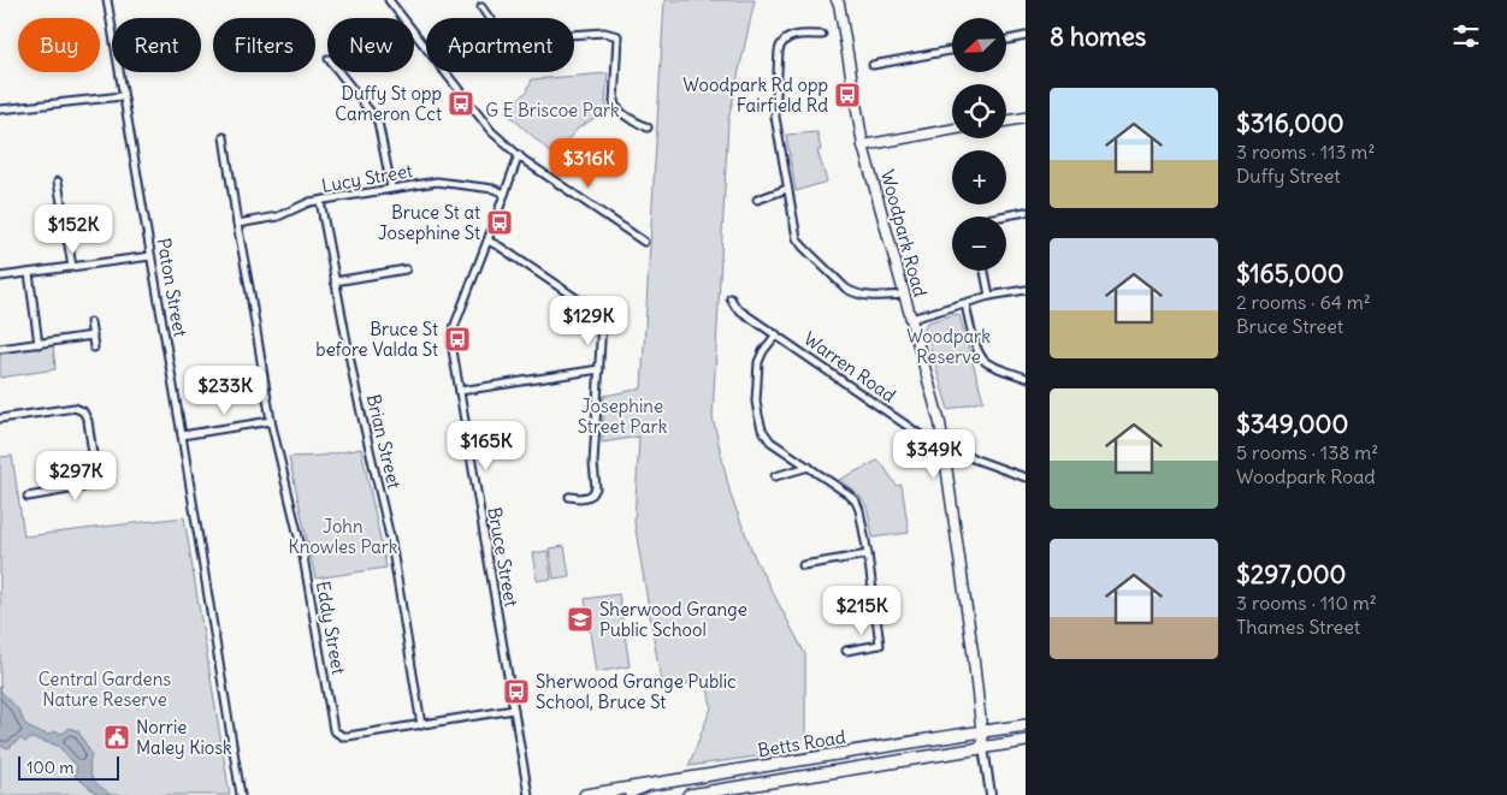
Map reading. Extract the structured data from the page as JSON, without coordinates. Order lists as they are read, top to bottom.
{
  "streets": {
    "highway": ["Betts Road"],
    "main road": ["Woodpark Road"],
    "street": [
      "Lucy Street",
      "Paton Street",
      "Warren Road",
      "Brian Street",
      "Bruce Street",
      "Eddy Street"
    ]
  },
  "crossings": [
    ["Lucy Street", "Brian Street"],
    ["Lucy Street", "Bruce Street"],
    ["Lucy Street", "Eddy Street"],
    ["Woodpark Road", "Warren Road"],
    ["Woodpark Road", "Betts Road"],
    ["Brian Street", "Eddy Street"],
    ["Bruce Street", "Eddy Street"]
  ],
  "parks": [
    "G E Briscoe Park",
    "Woodpark Reserve",
    "Josephine Street Park",
    "John Knowles Park",
    "Central Gardens Nature Reserve"
  ],
  "places": {
    "bus stop": [
      "Woodpark Rd opp Fairfield Rd",
      "Duffy St opp Cameron Cct",
      "Bruce St at Josephine St",
      "Bruce St before Valda St",
      "Sherwood Grange Public School, Bruce St"
    ],
    "school or university": ["Sherwood Grange Public School"],
    "public building": ["Norrie Maley Kiosk"]
  },
  "scale_bar": "100 m",
  "north": "bottom left",
  "page": {
    "heading": "8 homes",
    "map_buttons": ["+", "−"],
    "chip": [
      "Buy",
      "Rent",
      "Filters",
      "New",
      "Apartment"
    ],
    "list": [
      {
        "name": "$316,000",
        "note": "3 rooms · 113 m² · Duffy Street"
      },
      {
        "name": "$165,000",
        "note": "2 rooms · 64 m² · Bruce Street"
      },
      {
        "name": "$349,000",
        "note": "5 rooms · 138 m² · Woodpark Road"
      },
      {
        "name": "$297,000",
        "note": "3 rooms · 110 m² · Thames Street"
      }
    ],
    "price": [
      "$316K",
      "$152K",
      "$129K",
      "$233K",
      "$165K",
      "$349K",
      "$297K",
      "$215K"
    ],
    "scale": "100 m"
  }
}
